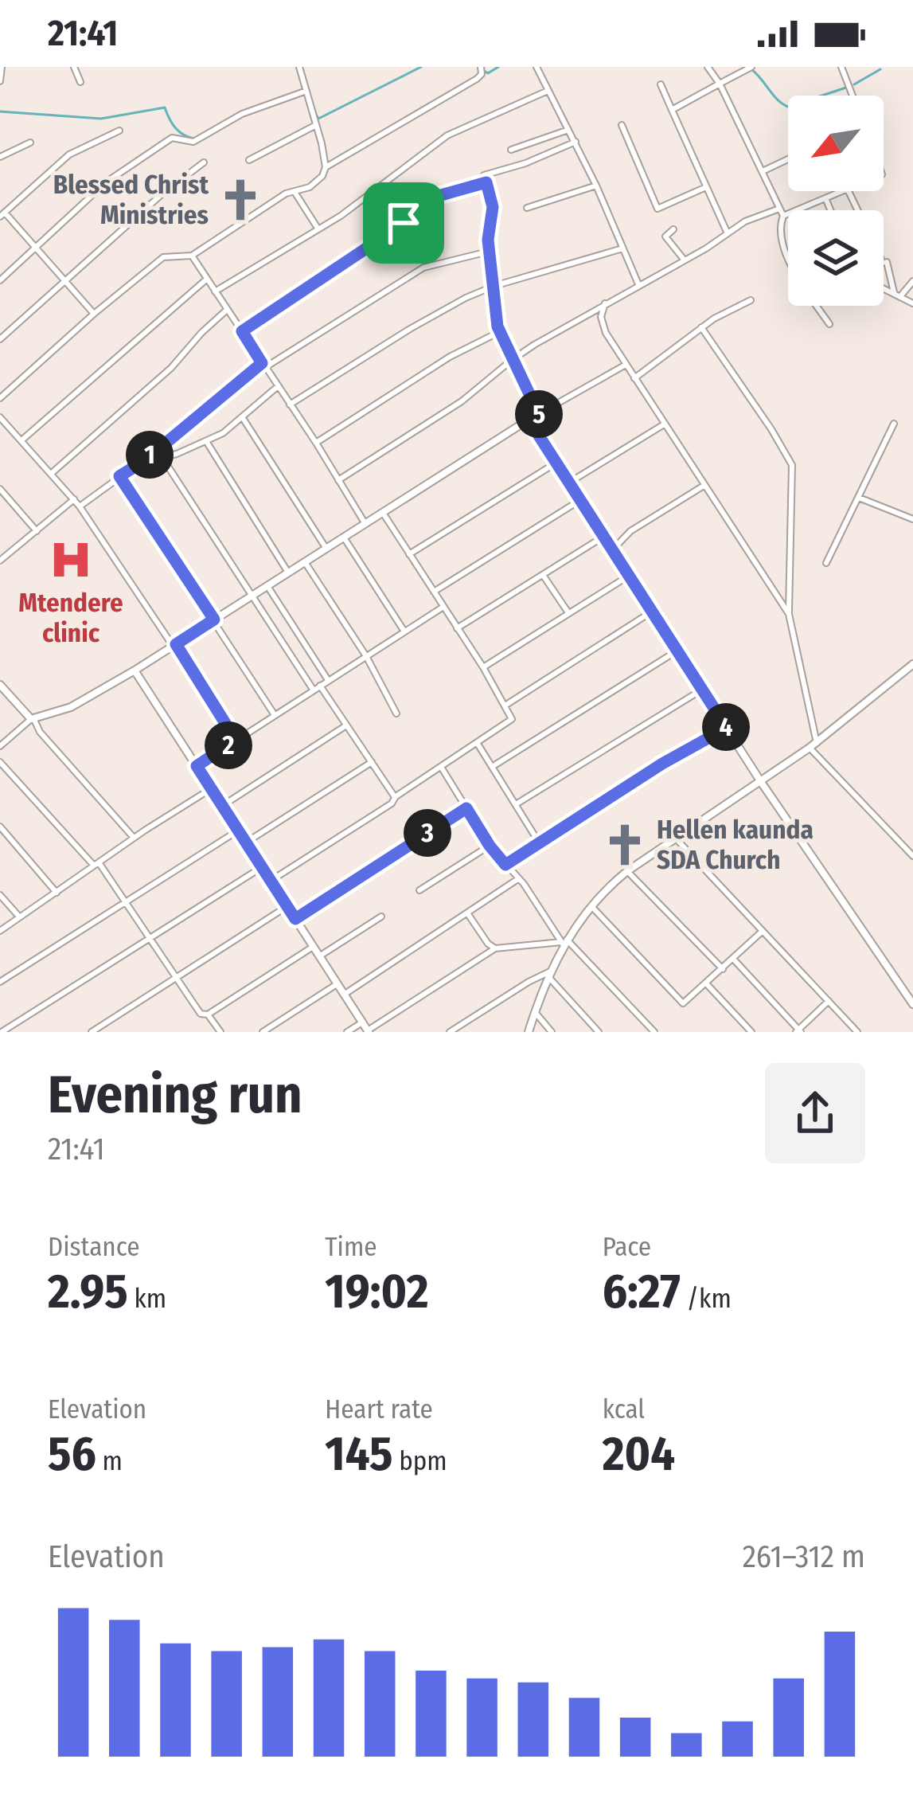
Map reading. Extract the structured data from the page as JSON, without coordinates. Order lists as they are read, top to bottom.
{
  "places": {
    "church": ["Blessed Christ Ministries", "Hellen kaunda SDA Church"],
    "hospital": ["Mtendere clinic"]
  },
  "north": "bottom left",
  "page": {
    "status": "21:41",
    "pins": [
      "5",
      "1",
      "4",
      "2",
      "3"
    ],
    "heading": ["Evening run", "21:41"],
    "stats": [
      ["Distance", "2.95 km"],
      ["Time", "19:02"],
      ["Pace", "6:27 /km"],
      ["Elevation", "56 m"],
      ["Heart rate", "145 bpm"],
      ["kcal", "204"]
    ],
    "chart": ["Elevation", "261–312 m"]
  }
}
